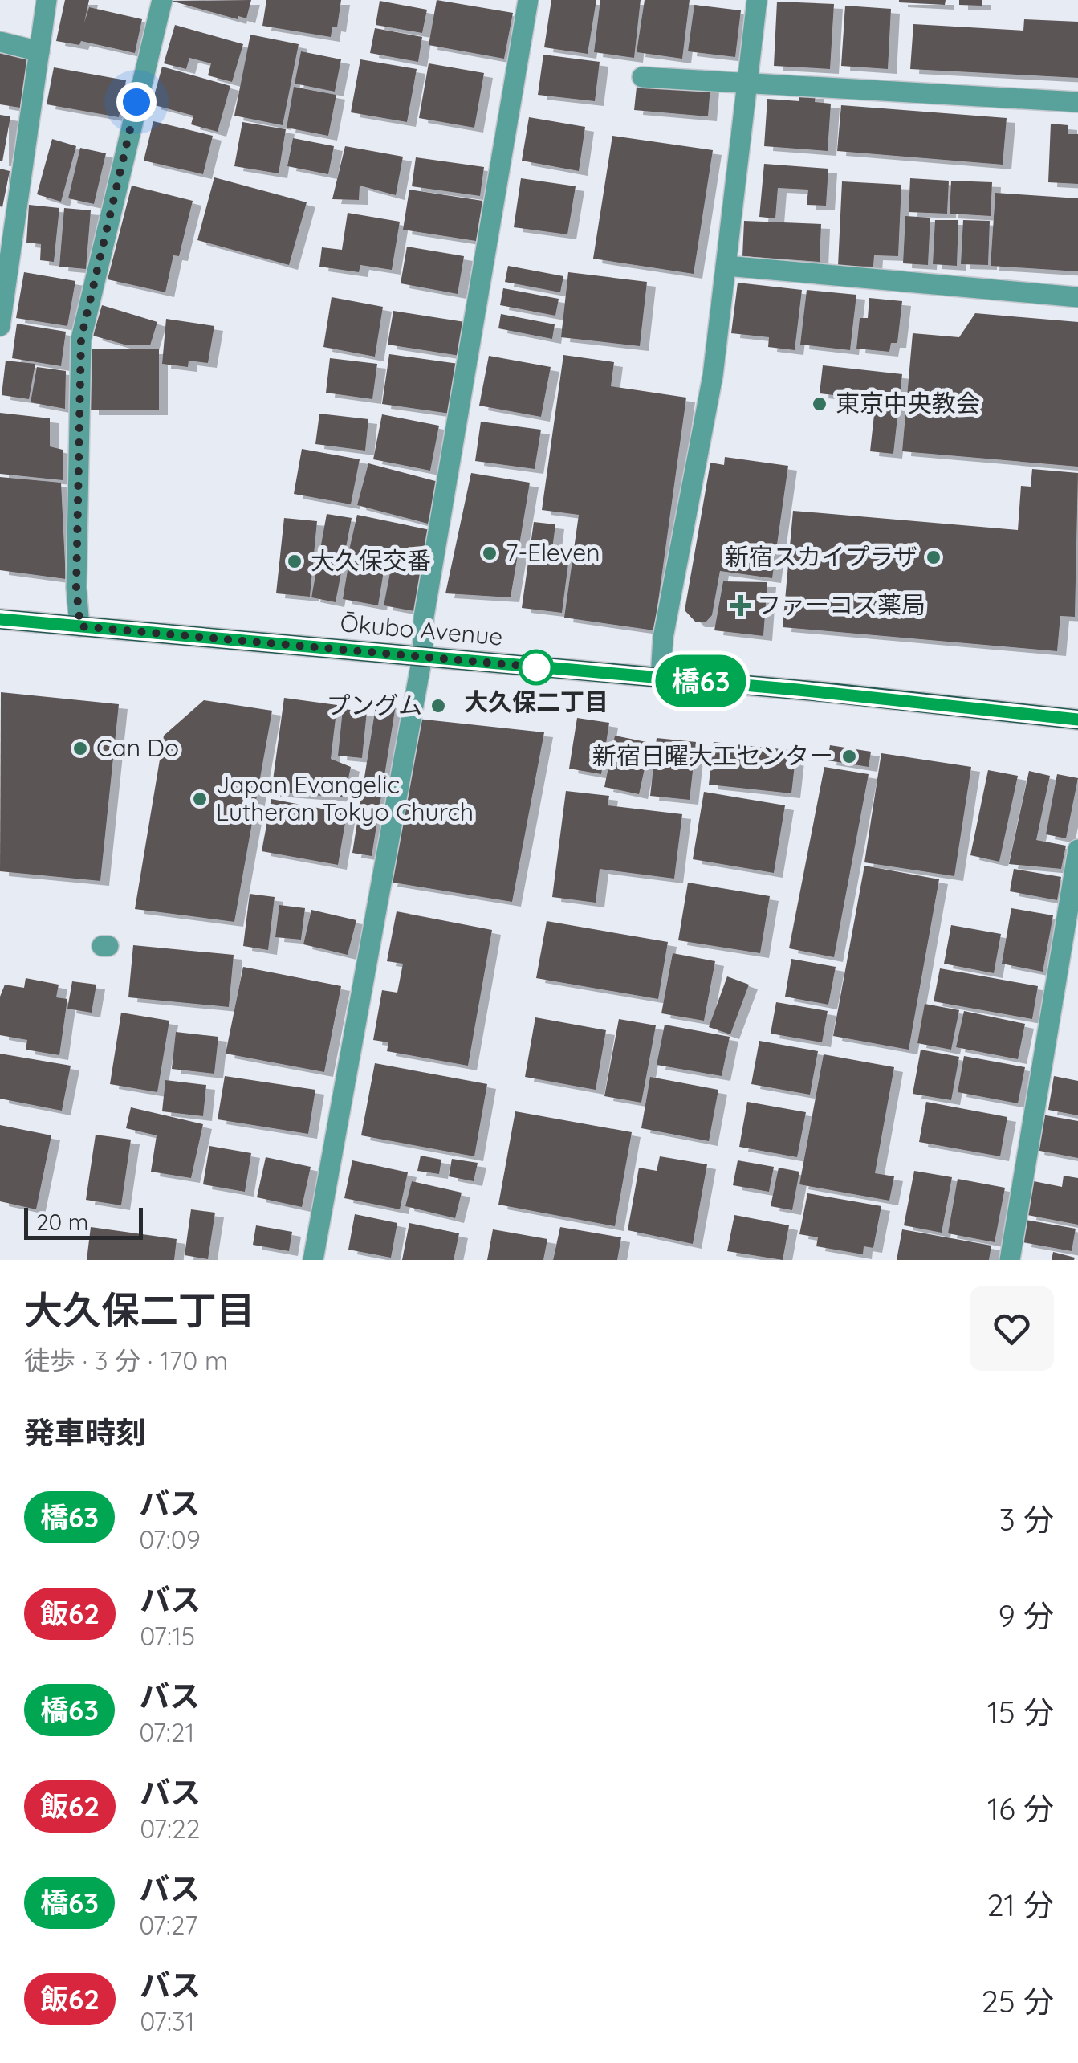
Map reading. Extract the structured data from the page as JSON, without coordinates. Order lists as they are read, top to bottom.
{
  "streets": {
    "main road": ["Ōkubo Avenue"]
  },
  "places": {
    "other": [
      "東京中央教会",
      "7-Eleven",
      "新宿スカイプラザ",
      "大久保交番",
      "大久保二丁目",
      "プングム",
      "Can Do",
      "新宿日曜大工センター",
      "Japan Evangelic Lutheran Tokyo Church"
    ],
    "health": ["ファーコス薬局"]
  },
  "lines": ["bus line 橋63"],
  "scale_bar": "20 m",
  "page": {
    "on_map": "橋63",
    "scale": "20 m",
    "heading": [
      ["大久保二丁目", "徒歩 · 3 分 · 170 m"],
      "発車時刻"
    ],
    "list": [
      {
        "mark": "橋63",
        "name": "バス",
        "note": "07:09",
        "value": "3 分"
      },
      {
        "mark": "飯62",
        "name": "バス",
        "note": "07:15",
        "value": "9 分"
      },
      {
        "mark": "橋63",
        "name": "バス",
        "note": "07:21",
        "value": "15 分"
      },
      {
        "mark": "飯62",
        "name": "バス",
        "note": "07:22",
        "value": "16 分"
      },
      {
        "mark": "橋63",
        "name": "バス",
        "note": "07:27",
        "value": "21 分"
      },
      {
        "mark": "飯62",
        "name": "バス",
        "note": "07:31",
        "value": "25 分"
      }
    ]
  }
}
